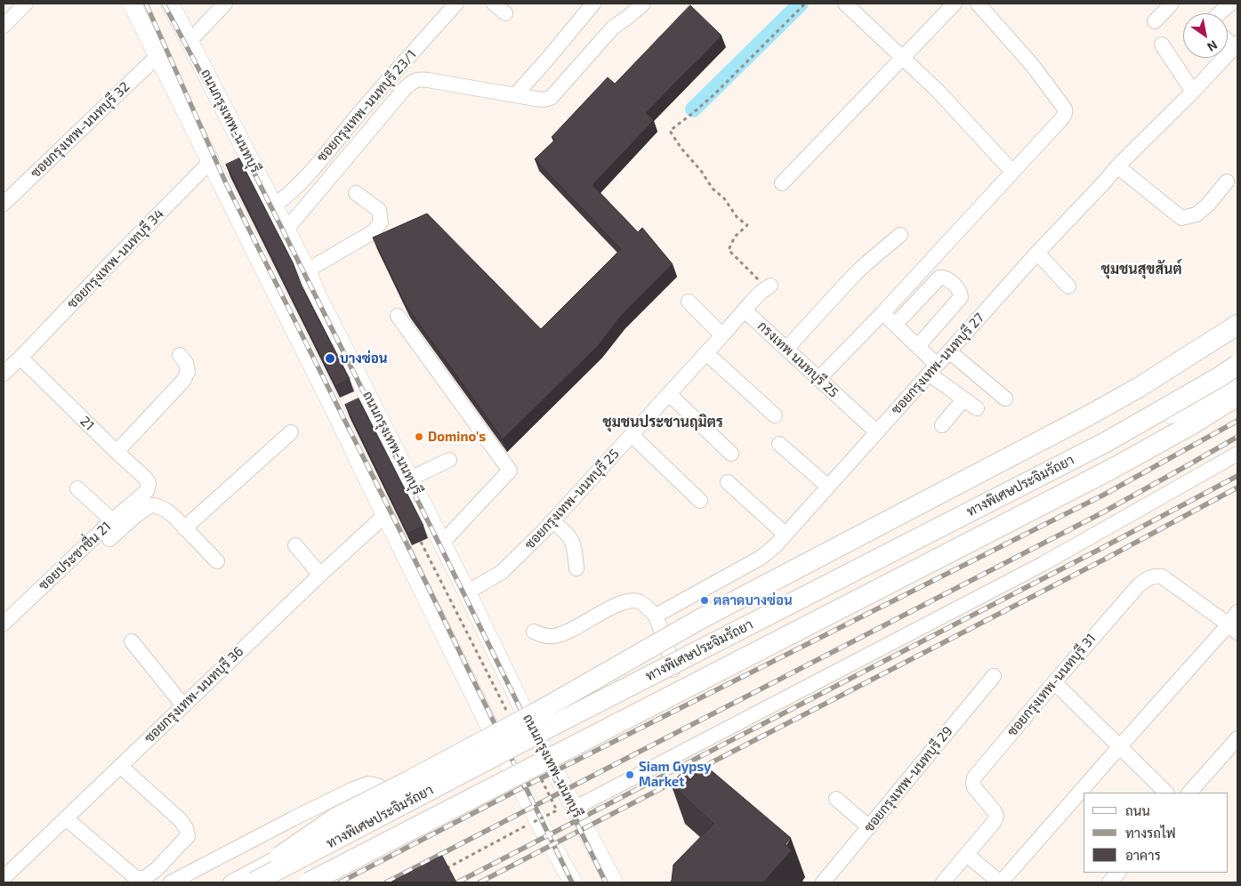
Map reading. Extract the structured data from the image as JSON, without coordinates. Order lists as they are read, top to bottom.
{
  "streets": {
    "highway": ["ทางพิเศษประจิมรัถยา"],
    "main road": ["ถนนกรุงเทพ-นนทบุรี"],
    "street": [
      "ซอยกรุงเทพ-นนทบุรี 23/1",
      "ซอยกรุงเทพ-นนทบุรี 32",
      "ซอยกรุงเทพ-นนทบุรี 34",
      "กรงเทพ นนทบุรี 25",
      "ซอยกรุงเทพ-นนทบุรี 27",
      "21",
      "ซอยกรุงเทพ-นนทบุรี 25",
      "ซอยประชาชื่น 21",
      "ซอยกรุงเทพ-นนทบุรี 31",
      "ซอยกรุงเทพ-นนทบุรี 36",
      "ซอยกรุงเทพ-นนทบุรี 29"
    ]
  },
  "crossings": [
    ["ซอยกรุงเทพ-นนทบุรี 23/1", "ถนนกรุงเทพ-นนทบุรี"],
    ["ถนนกรุงเทพ-นนทบุรี", "ซอยกรุงเทพ-นนทบุรี 32"],
    ["ถนนกรุงเทพ-นนทบุรี", "ซอยกรุงเทพ-นนทบุรี 34"],
    ["ถนนกรุงเทพ-นนทบุรี", "ซอยกรุงเทพ-นนทบุรี 25"],
    ["ถนนกรุงเทพ-นนทบุรี", "ซอยกรุงเทพ-นนทบุรี 36"],
    ["ซอยกรุงเทพ-นนทบุรี 34", "21"],
    ["กรงเทพ นนทบุรี 25", "ซอยกรุงเทพ-นนทบุรี 27"],
    ["21", "ซอยประชาชื่น 21"]
  ],
  "districts": ["ชุมชนสุขสันต์", "ชุมชนประชานฤมิตร"],
  "places": [
    "บางซ่อน",
    "Domino's",
    "ตลาดบางซ่อน",
    "Siam Gypsy Market"
  ],
  "legend": ["ถนน", "ทางรถไฟ", "อาคาร"],
  "north": "bottom right"
}
